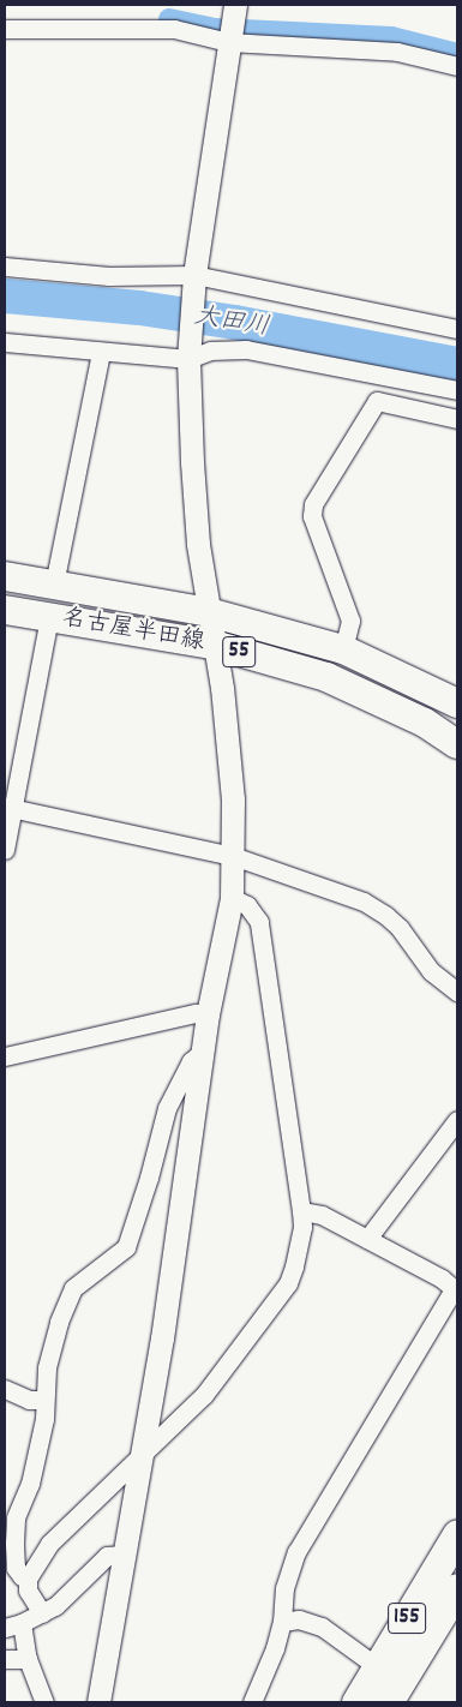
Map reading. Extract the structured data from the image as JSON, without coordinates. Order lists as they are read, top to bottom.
{
  "streets": {
    "highway": ["155"],
    "main road": ["名古屋半田線", "55"]
  },
  "water": ["大田川"]
}
